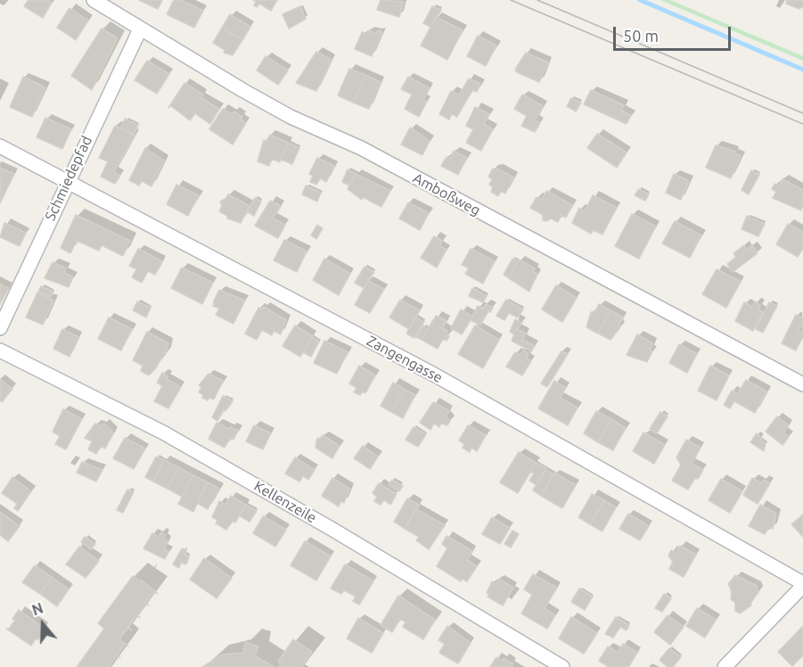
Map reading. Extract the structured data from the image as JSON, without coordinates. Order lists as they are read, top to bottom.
{
  "streets": {
    "street": [
      "Schmiedepfad",
      "Amboßweg",
      "Zangengasse",
      "Kellenzeile"
    ]
  },
  "crossings": [
    ["Schmiedepfad", "Amboßweg"],
    ["Schmiedepfad", "Zangengasse"]
  ],
  "scale_bar": "50 m",
  "north": "top"
}
